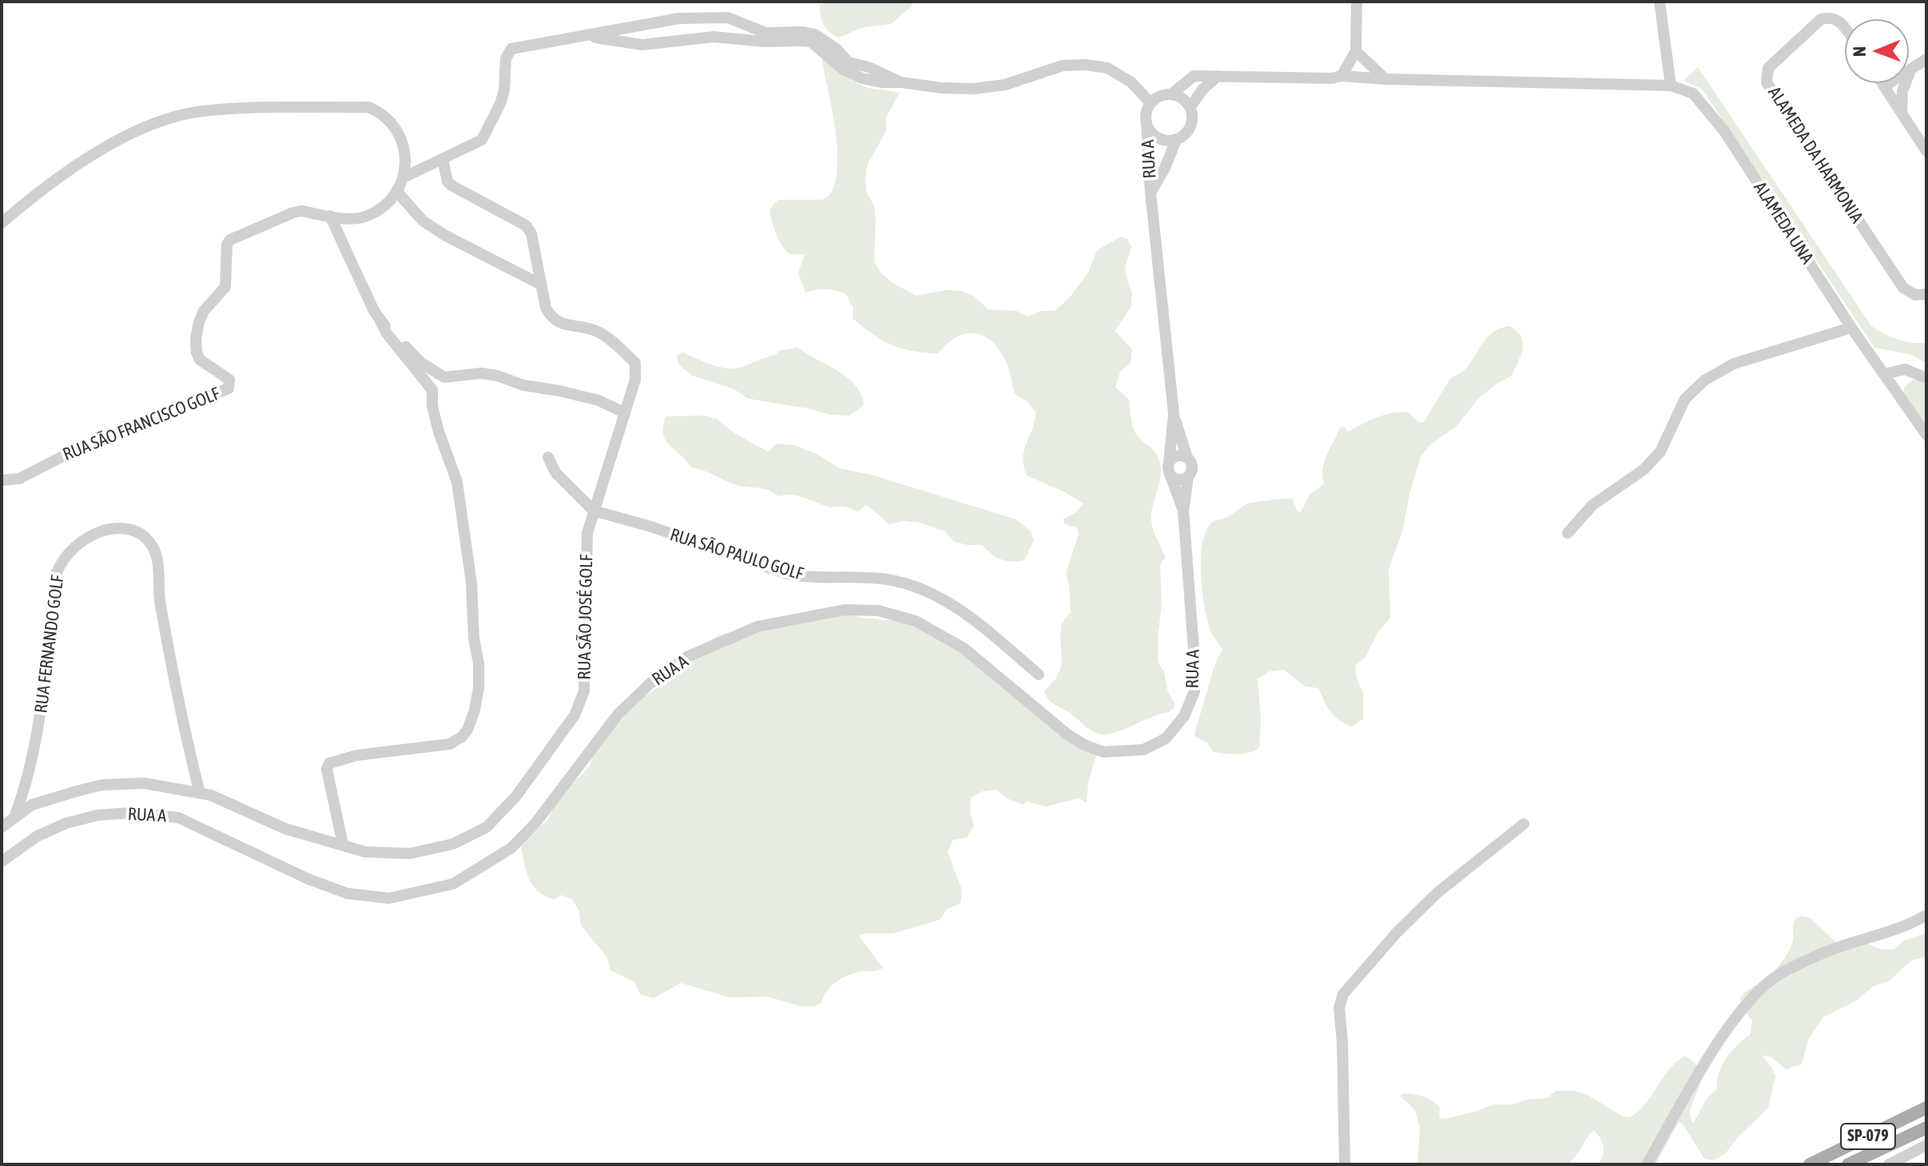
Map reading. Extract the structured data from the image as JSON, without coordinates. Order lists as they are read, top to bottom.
{
  "streets": {
    "main road": ["SP-079"],
    "street": [
      "ALAMEDA DA HARMONIA",
      "RUA A",
      "ALAMEDA UNA",
      "RUA SÃO FRANCISCO GOLF",
      "RUA SÃO PAULO GOLF",
      "RUA SÃO JOSÉ GOLF",
      "RUA FERNANDO GOLF"
    ]
  },
  "crossings": [
    ["RUA SÃO PAULO GOLF", "RUA SÃO JOSÉ GOLF"],
    ["RUA SÃO JOSÉ GOLF", "RUA FERNANDO GOLF"]
  ],
  "north": "left"
}
